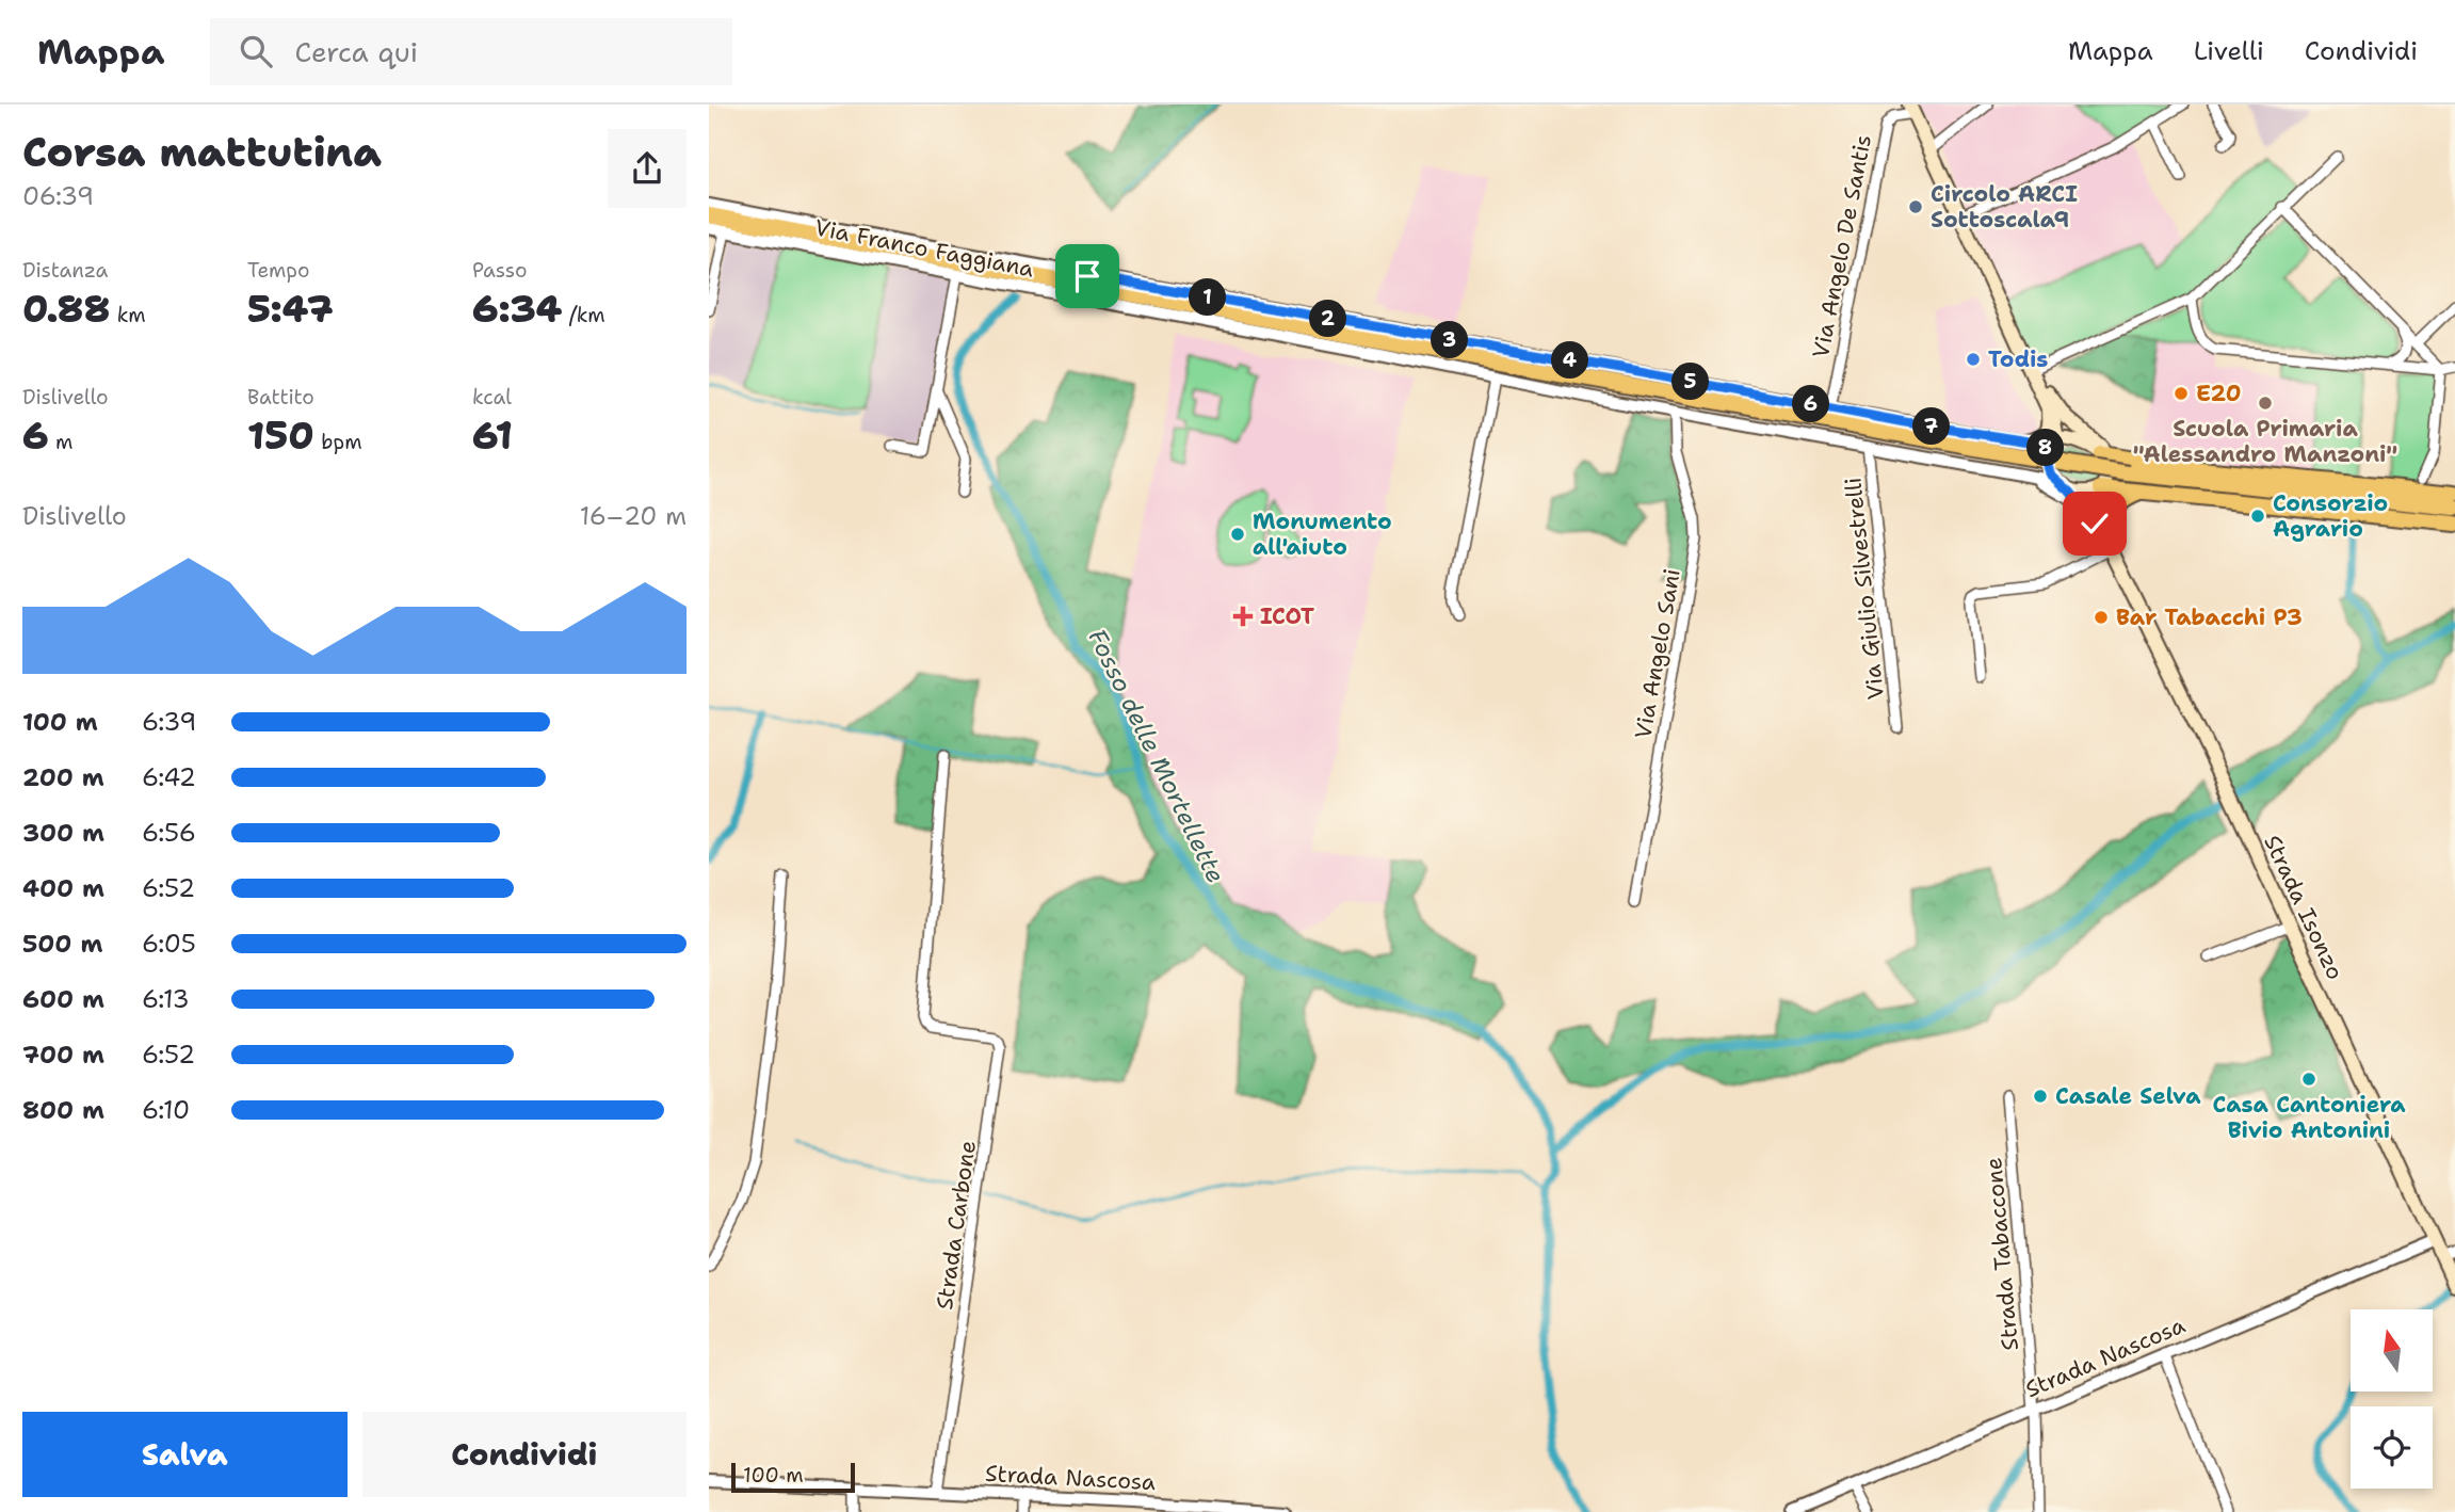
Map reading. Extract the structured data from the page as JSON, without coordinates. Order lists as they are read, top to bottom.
{
  "streets": {
    "main road": ["Strada Isonzo"],
    "street": [
      "Via Angelo De Santis",
      "Via Franco Faggiana",
      "Via Giulio Silvestrelli",
      "Via Angelo Sani",
      "Strada Carbone",
      "Strada Tabaccone",
      "Strada Nascosa"
    ]
  },
  "crossings": [
    ["Via Franco Faggiana", "Via Giulio Silvestrelli"],
    ["Via Franco Faggiana", "Via Angelo Sani"],
    ["Strada Isonzo", "Strada Nascosa"],
    ["Strada Carbone", "Strada Nascosa"],
    ["Strada Tabaccone", "Strada Nascosa"]
  ],
  "water": ["Fosso delle Mortellette"],
  "places": {
    "other": [
      "Circolo ARCI Sottoscala9",
      "Todis",
      "E20",
      "Scuola Primaria \"Alessandro Manzoni\"",
      "Consorzio Agrario",
      "Monumento all'aiuto",
      "Bar Tabacchi P3",
      "Casa Cantoniera Bivio Antonini",
      "Casale Selva"
    ],
    "health": ["ICOT"]
  },
  "scale_bar": "100 m",
  "north": "top",
  "page": {
    "header": "Mappa",
    "search": "Cerca qui",
    "nav": ["Mappa", "Livelli", "Condividi"],
    "heading": ["Corsa mattutina", "06:39"],
    "stats": [
      ["Distanza", "0.88 km"],
      ["Tempo", "5:47"],
      ["Passo", "6:34 /km"],
      ["Dislivello", "6 m"],
      ["Battito", "150 bpm"],
      ["kcal", "61"]
    ],
    "pins": [
      "1",
      "2",
      "3",
      "4",
      "5",
      "6",
      "7",
      "8"
    ],
    "chart": ["Dislivello", "16–20 m"],
    "list": [
      {
        "name": "100 m",
        "note": "6:39"
      },
      {
        "name": "200 m",
        "note": "6:42"
      },
      {
        "name": "300 m",
        "note": "6:56"
      },
      {
        "name": "400 m",
        "note": "6:52"
      },
      {
        "name": "500 m",
        "note": "6:05"
      },
      {
        "name": "600 m",
        "note": "6:13"
      },
      {
        "name": "700 m",
        "note": "6:52"
      },
      {
        "name": "800 m",
        "note": "6:10"
      }
    ],
    "buttons": ["Salva", "Condividi"],
    "scale": "100 m"
  }
}
